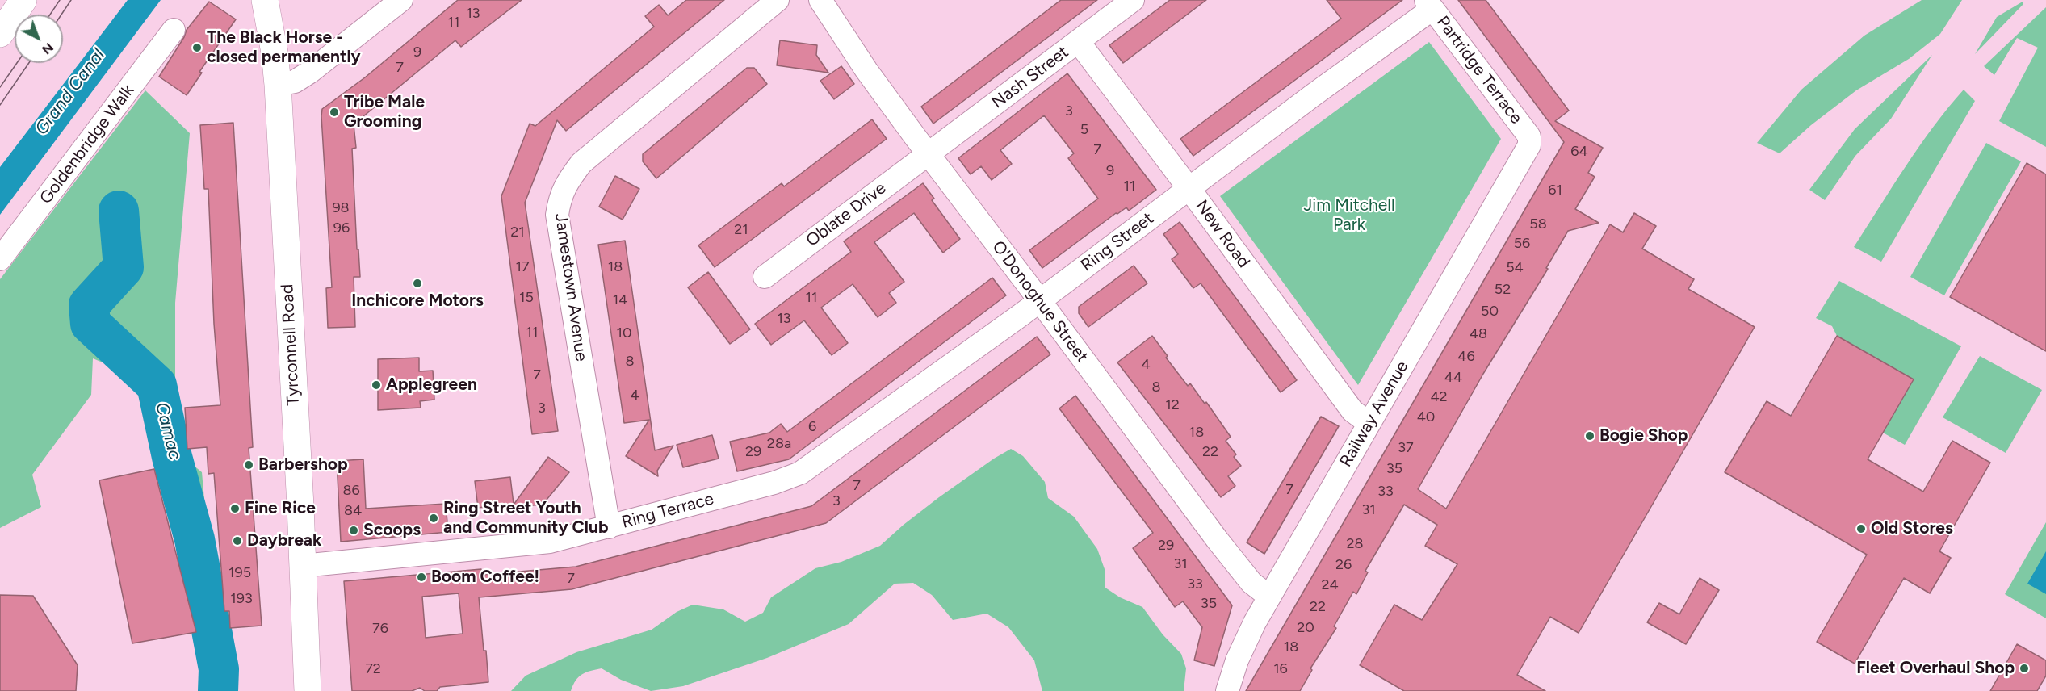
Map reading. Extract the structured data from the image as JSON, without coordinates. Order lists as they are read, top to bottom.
{
  "streets": {
    "main road": ["Tyrconnell Road"],
    "street": [
      "Partridge Terrace",
      "Nash Street",
      "Goldenbridge Walk",
      "Oblate Drive",
      "New Road",
      "Ring Street",
      "Jamestown Avenue",
      "O'Donoghue Street",
      "Railway Avenue",
      "Ring Terrace"
    ]
  },
  "crossings": [
    ["Partridge Terrace", "Ring Street"],
    ["Partridge Terrace", "Railway Avenue"],
    ["Nash Street", "Oblate Drive"],
    ["Nash Street", "New Road"],
    ["Nash Street", "O'Donoghue Street"],
    ["Oblate Drive", "O'Donoghue Street"],
    ["New Road", "Ring Street"],
    ["New Road", "Railway Avenue"],
    ["Ring Street", "O'Donoghue Street"],
    ["Ring Street", "Ring Terrace"],
    ["Jamestown Avenue", "Ring Terrace"],
    ["O'Donoghue Street", "Railway Avenue"],
    ["Tyrconnell Road", "Ring Terrace"]
  ],
  "water": ["Grand Canal", "Camac"],
  "parks": ["Jim Mitchell Park"],
  "places": [
    "The Black Horse - closed permanently",
    "Tribe Male Grooming",
    "Inchicore Motors",
    "Applegreen",
    "Bogie Shop",
    "Barbershop",
    "Fine Rice",
    "Ring Street Youth and Community Club",
    "Old Stores",
    "Scoops",
    "Daybreak",
    "Boom Coffee!",
    "Fleet Overhaul Shop"
  ],
  "house_numbers": [
    "13",
    "11",
    "9",
    "7",
    "3",
    "5",
    "7",
    "64",
    "9",
    "11",
    "61",
    "98",
    "58",
    "96",
    "21",
    "21",
    "56",
    "17",
    "18",
    "54",
    "52",
    "15",
    "11",
    "14",
    "50",
    "13",
    "11",
    "10",
    "48",
    "46",
    "8",
    "4",
    "7",
    "44",
    "8",
    "4",
    "42",
    "12",
    "3",
    "40",
    "6",
    "18",
    "28a",
    "37",
    "29",
    "22",
    "35",
    "7",
    "7",
    "86",
    "33",
    "3",
    "31",
    "84",
    "28",
    "29",
    "31",
    "26",
    "195",
    "7",
    "33",
    "24",
    "193",
    "35",
    "22",
    "20",
    "76",
    "18",
    "72",
    "16"
  ],
  "north": "bottom right"
}
